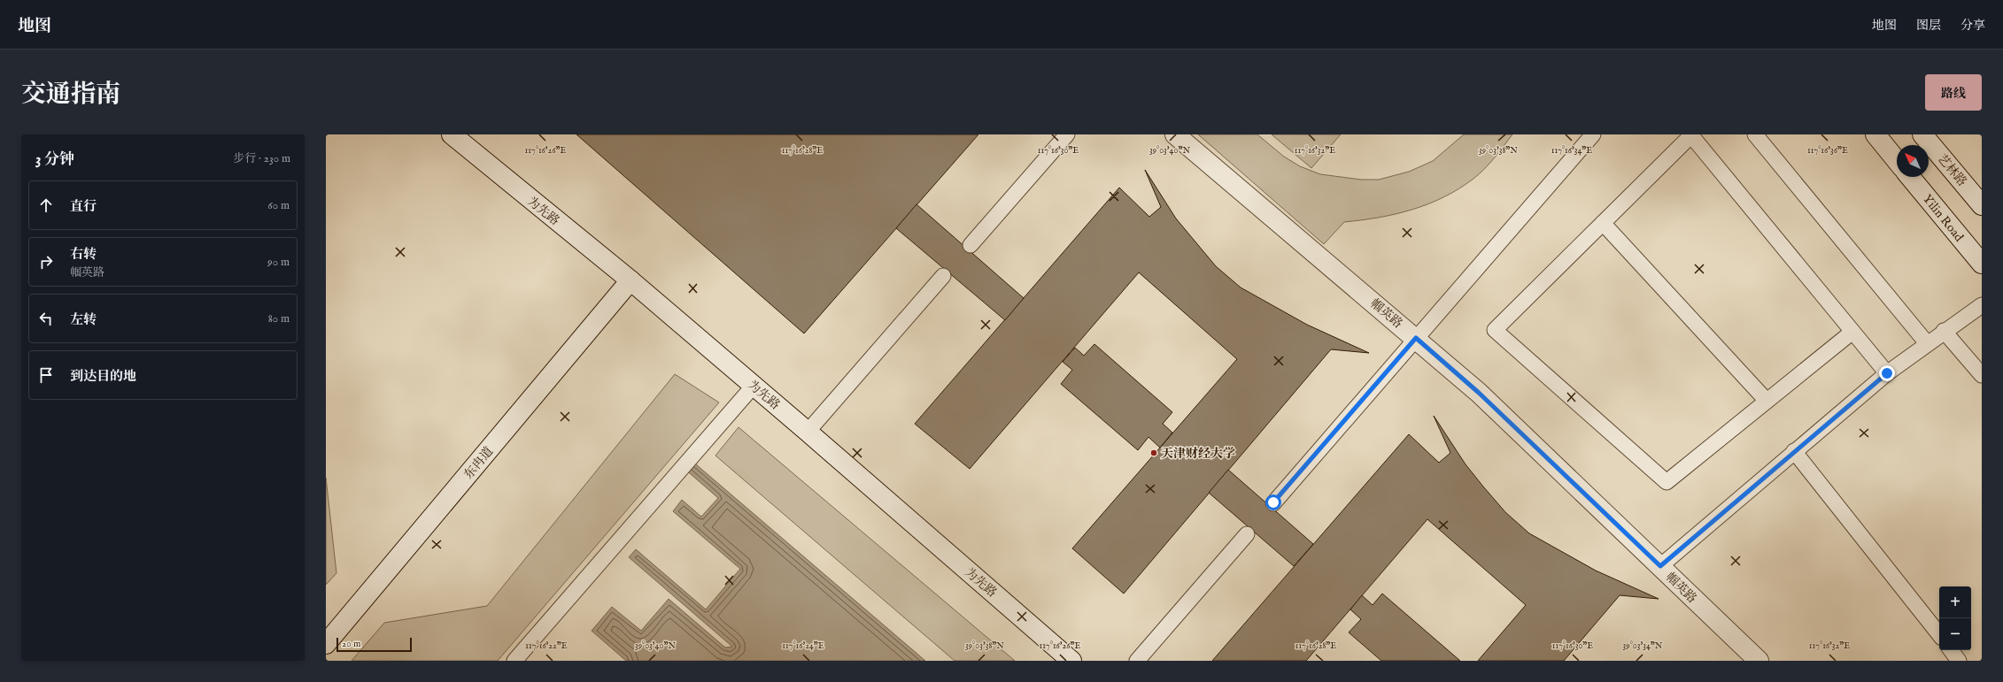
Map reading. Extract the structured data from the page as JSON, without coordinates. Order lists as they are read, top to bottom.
{
  "streets": {
    "street": [
      "艺林路",
      "为先路",
      "Yilin Road",
      "帼英路",
      "东冉道"
    ]
  },
  "crossings": [
    ["为先路", "东冉道"]
  ],
  "places": ["天津财经大学"],
  "scale_bar": "20 m",
  "north": "top left",
  "page": {
    "header": "地图",
    "nav": ["地图", "图层", "分享"],
    "title": "交通指南",
    "buttons": "路线",
    "heading": ["3 分钟", "步行 · 230 m"],
    "list": [
      ["直行", "60 m"],
      ["右转", "帼英路", "90 m"],
      ["左转", "80 m"],
      "到达目的地"
    ],
    "map_buttons": ["+", "−"],
    "scale": "20 m"
  },
  "coordinates": [
    "117°16'26\"E",
    "117°16'30\"E",
    "117°16'32\"E",
    "117°16'34\"E",
    "117°16'28\"E",
    "39°03'40\"N",
    "39°03'38\"N",
    "117°16'36\"E",
    "39°03'34\"N",
    "117°16'22\"E",
    "117°16'24\"E"
  ]
}
